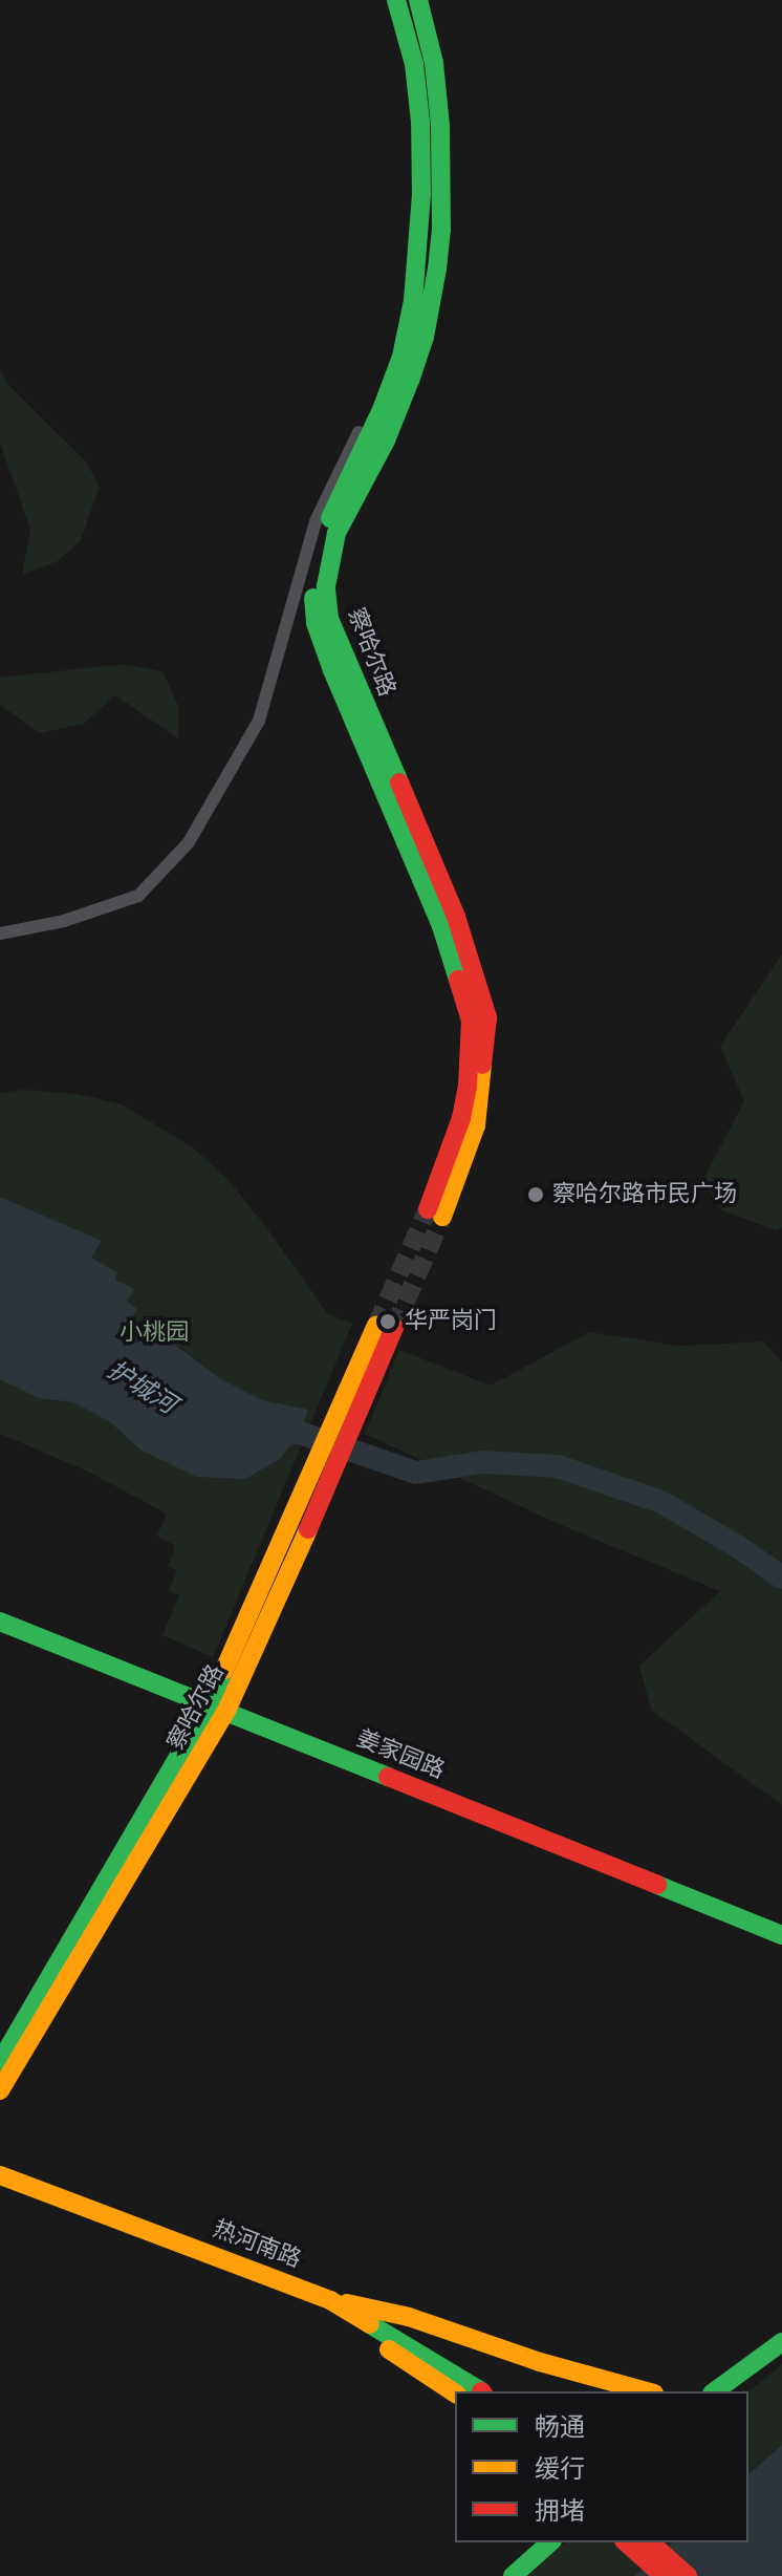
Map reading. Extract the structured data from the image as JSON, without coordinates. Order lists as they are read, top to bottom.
{
  "streets": {
    "main road": ["察哈尔路", "姜家园路", "热河南路"]
  },
  "crossings": [
    ["察哈尔路", "姜家园路"]
  ],
  "water": ["护城河"],
  "parks": ["小桃园"],
  "places": ["察哈尔路市民广场", "华严岗门"],
  "legend": ["畅通", "缓行", "拥堵"]
}
